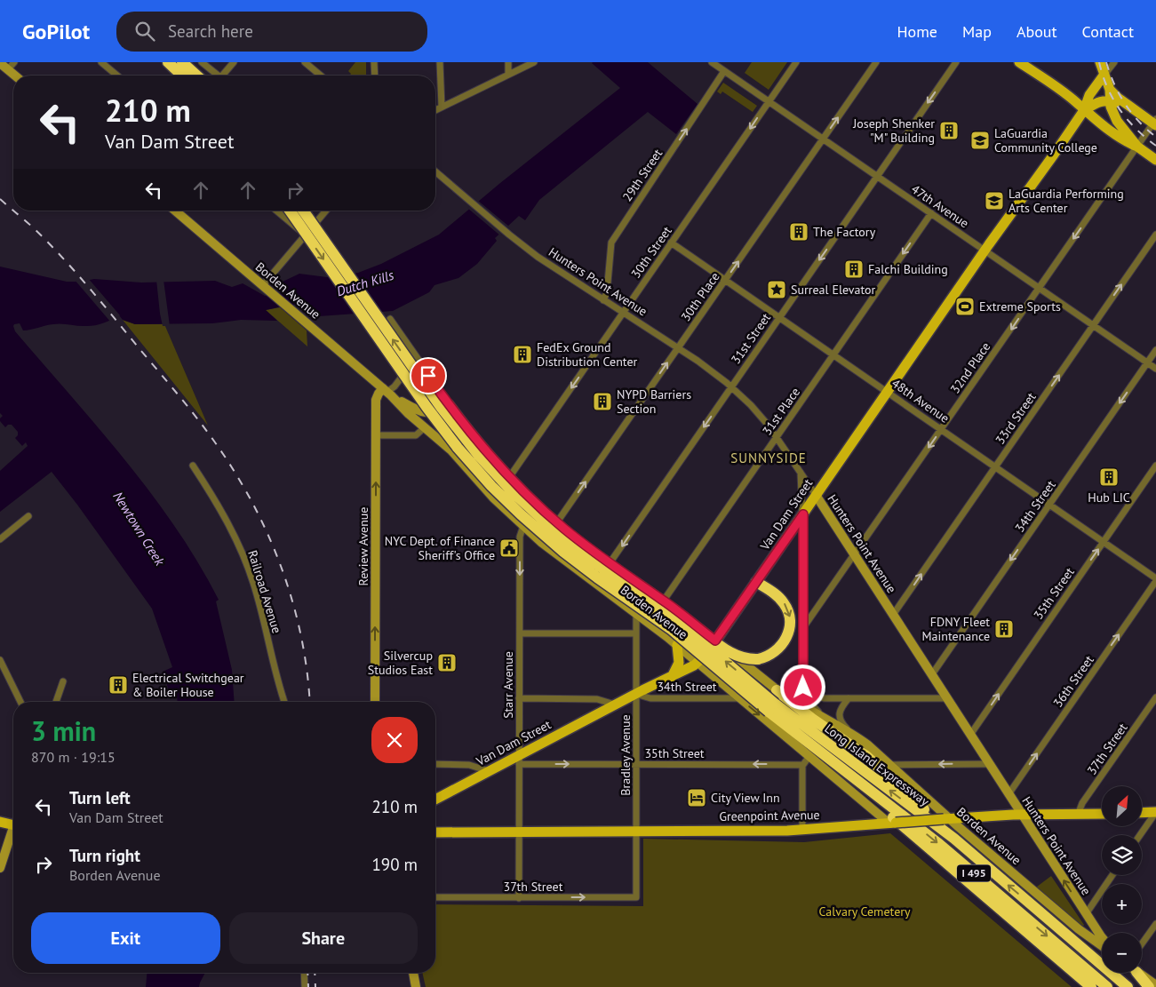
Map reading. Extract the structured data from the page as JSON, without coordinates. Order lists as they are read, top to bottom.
{
  "streets": {
    "highway": ["Long Island Expressway", "I 495"],
    "main road": [
      "Hunters Point Avenue",
      "Borden Avenue",
      "Van Dam Street",
      "Review Avenue",
      "Greenpoint Avenue"
    ],
    "street": [
      "29th Street",
      "47th Avenue",
      "30th Street",
      "30th Place",
      "31st Street",
      "32nd Place",
      "48th Avenue",
      "31st Place",
      "33rd Street",
      "34th Street",
      "Railroad Avenue",
      "35th Street",
      "36th Street",
      "Starr Avenue",
      "37th Street",
      "Bradley Avenue"
    ]
  },
  "crossings": [
    ["29th Street", "47th Avenue"],
    ["29th Street", "Hunters Point Avenue"],
    ["47th Avenue", "30th Street"],
    ["47th Avenue", "30th Place"],
    ["47th Avenue", "31st Street"],
    ["47th Avenue", "32nd Place"],
    ["47th Avenue", "31st Place"],
    ["47th Avenue", "33rd Street"],
    ["47th Avenue", "34th Street"],
    ["47th Avenue", "Van Dam Street"],
    ["30th Street", "Hunters Point Avenue"],
    ["30th Street", "Borden Avenue"],
    ["30th Street", "48th Avenue"],
    ["Hunters Point Avenue", "30th Place"],
    ["Hunters Point Avenue", "31st Street"],
    ["Hunters Point Avenue", "32nd Place"],
    ["Hunters Point Avenue", "31st Place"],
    ["Hunters Point Avenue", "33rd Street"],
    ["Hunters Point Avenue", "34th Street"],
    ["Hunters Point Avenue", "Van Dam Street"],
    ["Hunters Point Avenue", "35th Street"],
    ["Hunters Point Avenue", "36th Street"],
    ["Hunters Point Avenue", "Greenpoint Avenue"],
    ["Borden Avenue", "30th Place"],
    ["Borden Avenue", "31st Street"],
    ["Borden Avenue", "31st Place"],
    ["Borden Avenue", "34th Street"],
    ["Borden Avenue", "Van Dam Street"],
    ["Borden Avenue", "Review Avenue"],
    ["Borden Avenue", "Starr Avenue"],
    ["Borden Avenue", "Bradley Avenue"],
    ["Borden Avenue", "Greenpoint Avenue"],
    ["30th Place", "48th Avenue"],
    ["31st Street", "48th Avenue"],
    ["32nd Place", "48th Avenue"],
    ["48th Avenue", "31st Place"],
    ["48th Avenue", "33rd Street"],
    ["48th Avenue", "34th Street"],
    ["48th Avenue", "Van Dam Street"],
    ["48th Avenue", "35th Street"],
    ["48th Avenue", "36th Street"],
    ["34th Street", "Van Dam Street"],
    ["34th Street", "Bradley Avenue"],
    ["Van Dam Street", "35th Street"],
    ["Van Dam Street", "Starr Avenue"],
    ["Van Dam Street", "Bradley Avenue"],
    ["35th Street", "Starr Avenue"],
    ["35th Street", "Bradley Avenue"],
    ["Starr Avenue", "37th Street"],
    ["Starr Avenue", "Greenpoint Avenue"],
    ["37th Street", "Bradley Avenue"],
    ["37th Street", "Greenpoint Avenue"],
    ["Bradley Avenue", "Greenpoint Avenue"]
  ],
  "one_way": [
    "29th Street",
    "30th Street",
    "30th Place",
    "31st Street",
    "32nd Place",
    "33rd Street",
    "34th Street",
    "Review Avenue",
    "36th Street"
  ],
  "districts": ["SUNNYSIDE"],
  "water": ["Dutch Kills", "Newtown Creek"],
  "parks": ["Calvary Cemetery"],
  "places": {
    "building": [
      "Joseph Shenker \"M\" Building",
      "The Factory",
      "Falchi Building",
      "FedEx Ground Distribution Center",
      "NYPD Barriers Section",
      "Hub LIC",
      "FDNY Fleet Maintenance",
      "Silvercup Studios East",
      "Electrical Switchgear & Boiler House"
    ],
    "school or university": ["LaGuardia Community College", "LaGuardia Performing Arts Center"],
    "place": ["Surreal Elevator"],
    "sports": ["Extreme Sports"],
    "public building": ["NYC Dept. of Finance Sheriff's Office"],
    "hotel": ["City View Inn"]
  },
  "north": "top right",
  "page": {
    "header": "GoPilot",
    "search": "Search here",
    "nav": [
      "Home",
      "Map",
      "About",
      "Contact"
    ],
    "turn": ["210 m", "Van Dam Street"],
    "heading": ["3 min", "870 m · 19:15"],
    "list": [
      {
        "name": "Turn left",
        "note": "Van Dam Street",
        "value": "210 m"
      },
      {
        "name": "Turn right",
        "note": "Borden Avenue",
        "value": "190 m"
      }
    ],
    "map_buttons": ["+", "−"],
    "buttons": ["Exit", "Share"]
  }
}
